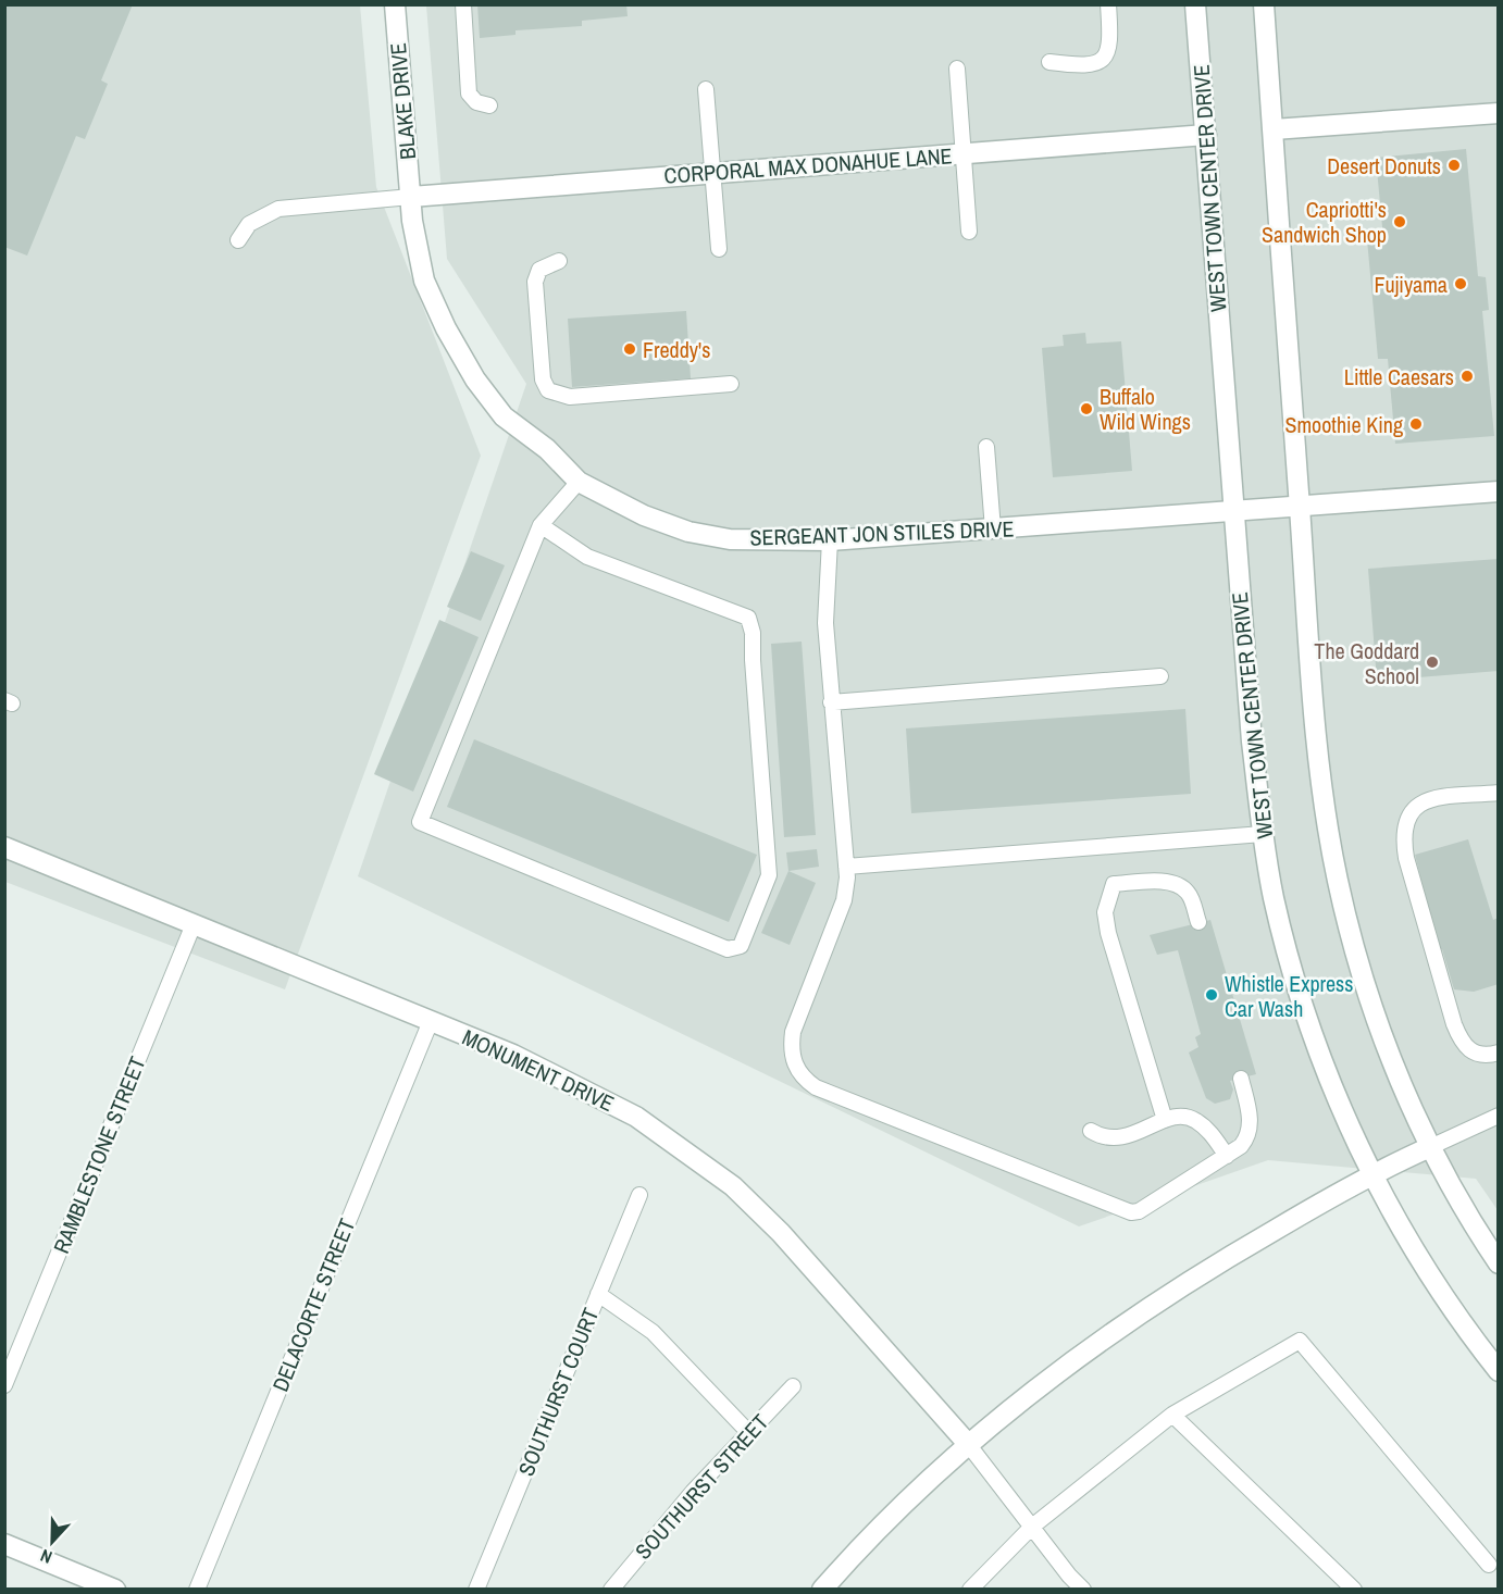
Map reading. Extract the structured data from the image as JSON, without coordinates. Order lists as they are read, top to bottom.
{
  "streets": {
    "street": [
      "BLAKE DRIVE",
      "CORPORAL MAX DONAHUE LANE",
      "WEST TOWN CENTER DRIVE",
      "SERGEANT JON STILES DRIVE",
      "MONUMENT DRIVE"
    ],
    "lane": [
      "RAMBLESTONE STREET",
      "DELACORTE STREET",
      "SOUTHURST COURT",
      "SOUTHURST STREET"
    ]
  },
  "crossings": [
    ["BLAKE DRIVE", "CORPORAL MAX DONAHUE LANE"],
    ["BLAKE DRIVE", "SERGEANT JON STILES DRIVE"],
    ["CORPORAL MAX DONAHUE LANE", "WEST TOWN CENTER DRIVE"],
    ["CORPORAL MAX DONAHUE LANE", "SERGEANT JON STILES DRIVE"],
    ["WEST TOWN CENTER DRIVE", "SERGEANT JON STILES DRIVE"],
    ["MONUMENT DRIVE", "RAMBLESTONE STREET"],
    ["MONUMENT DRIVE", "DELACORTE STREET"]
  ],
  "places": [
    "Desert Donuts",
    "Capriotti's Sandwich Shop",
    "Fujiyama",
    "Freddy's",
    "Little Caesars",
    "Buffalo Wild Wings",
    "Smoothie King",
    "The Goddard School",
    "Whistle Express Car Wash"
  ],
  "north": "bottom"
}
